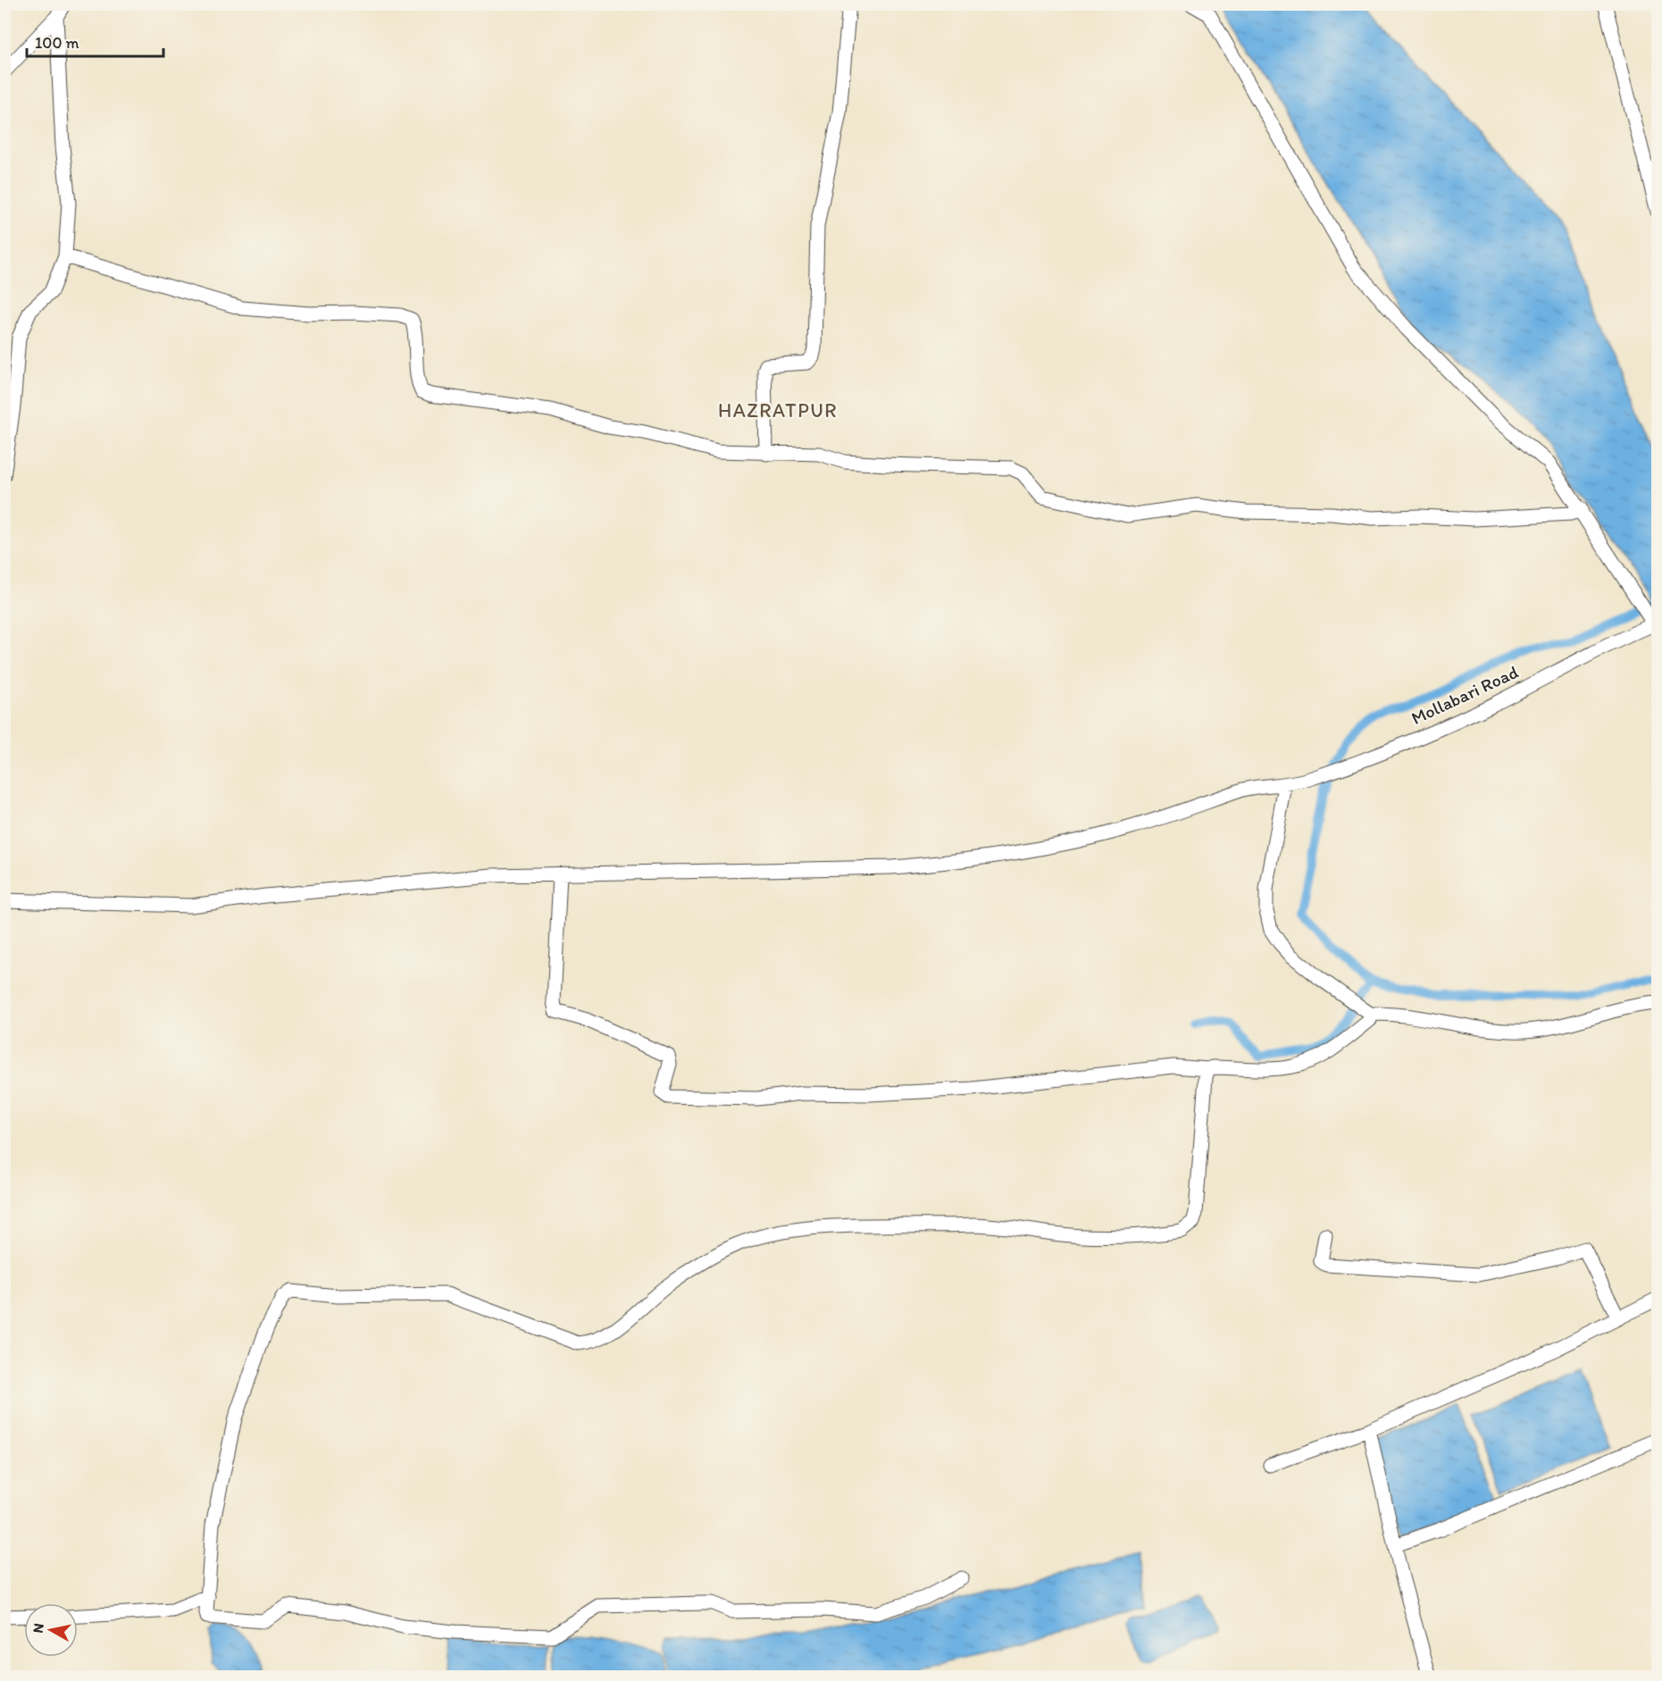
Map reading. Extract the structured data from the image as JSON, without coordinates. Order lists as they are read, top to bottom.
{
  "streets": {
    "street": ["Mollabari Road"]
  },
  "districts": ["HAZRATPUR"],
  "scale_bar": "100 m",
  "north": "left"
}
